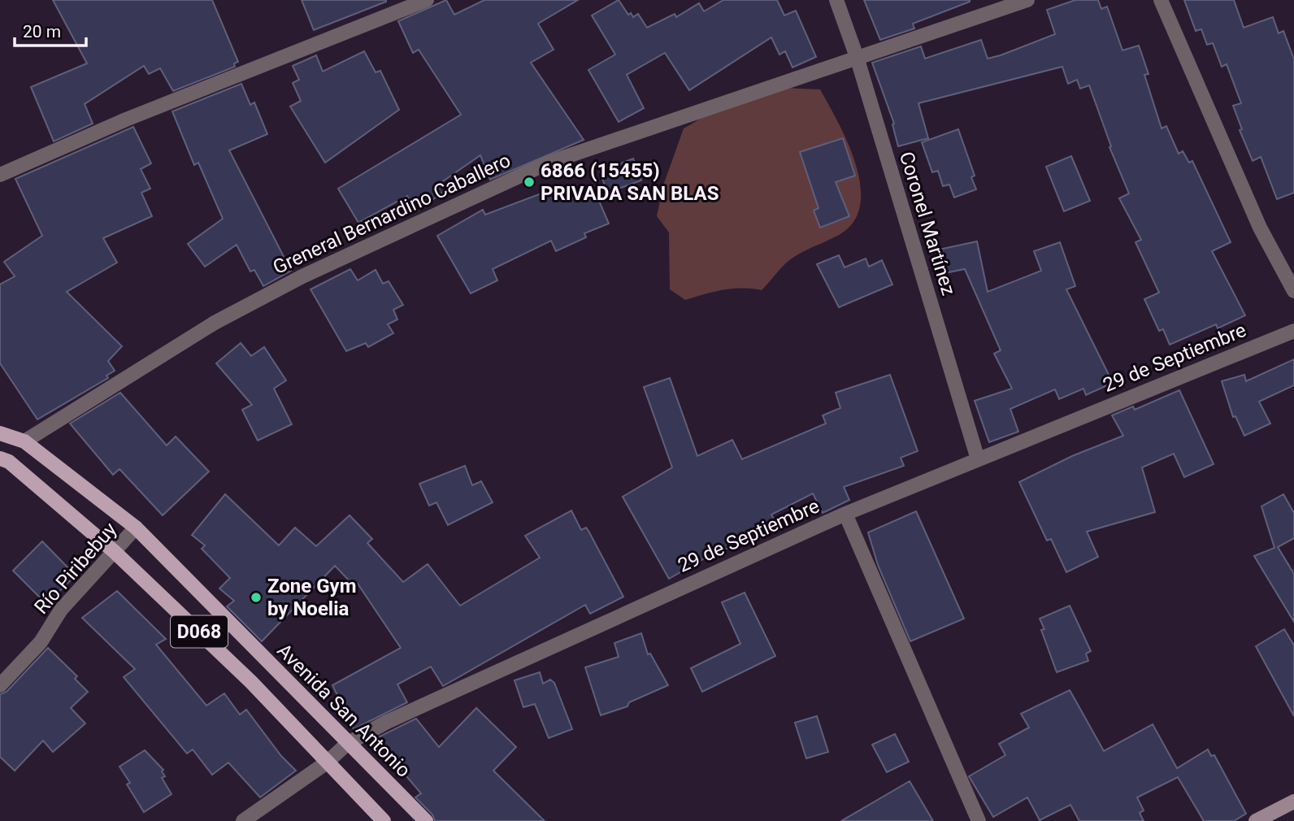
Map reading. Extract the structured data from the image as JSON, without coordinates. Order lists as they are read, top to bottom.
{
  "streets": {
    "main road": ["D068", "Avenida San Antonio"],
    "street": [
      "Greneral Bernardino Caballero",
      "Coronel Martínez",
      "29 de Septiembre",
      "Río Piribebuy"
    ]
  },
  "crossings": [
    ["Greneral Bernardino Caballero", "Coronel Martínez"],
    ["Greneral Bernardino Caballero", "Avenida San Antonio"],
    ["Coronel Martínez", "29 de Septiembre"],
    ["29 de Septiembre", "D068"],
    ["29 de Septiembre", "Avenida San Antonio"],
    ["Río Piribebuy", "D068"],
    ["Río Piribebuy", "Avenida San Antonio"]
  ],
  "places": ["6866 (15455) PRIVADA SAN BLAS", "Zone Gym by Noelia"],
  "scale_bar": "20 m"
}
